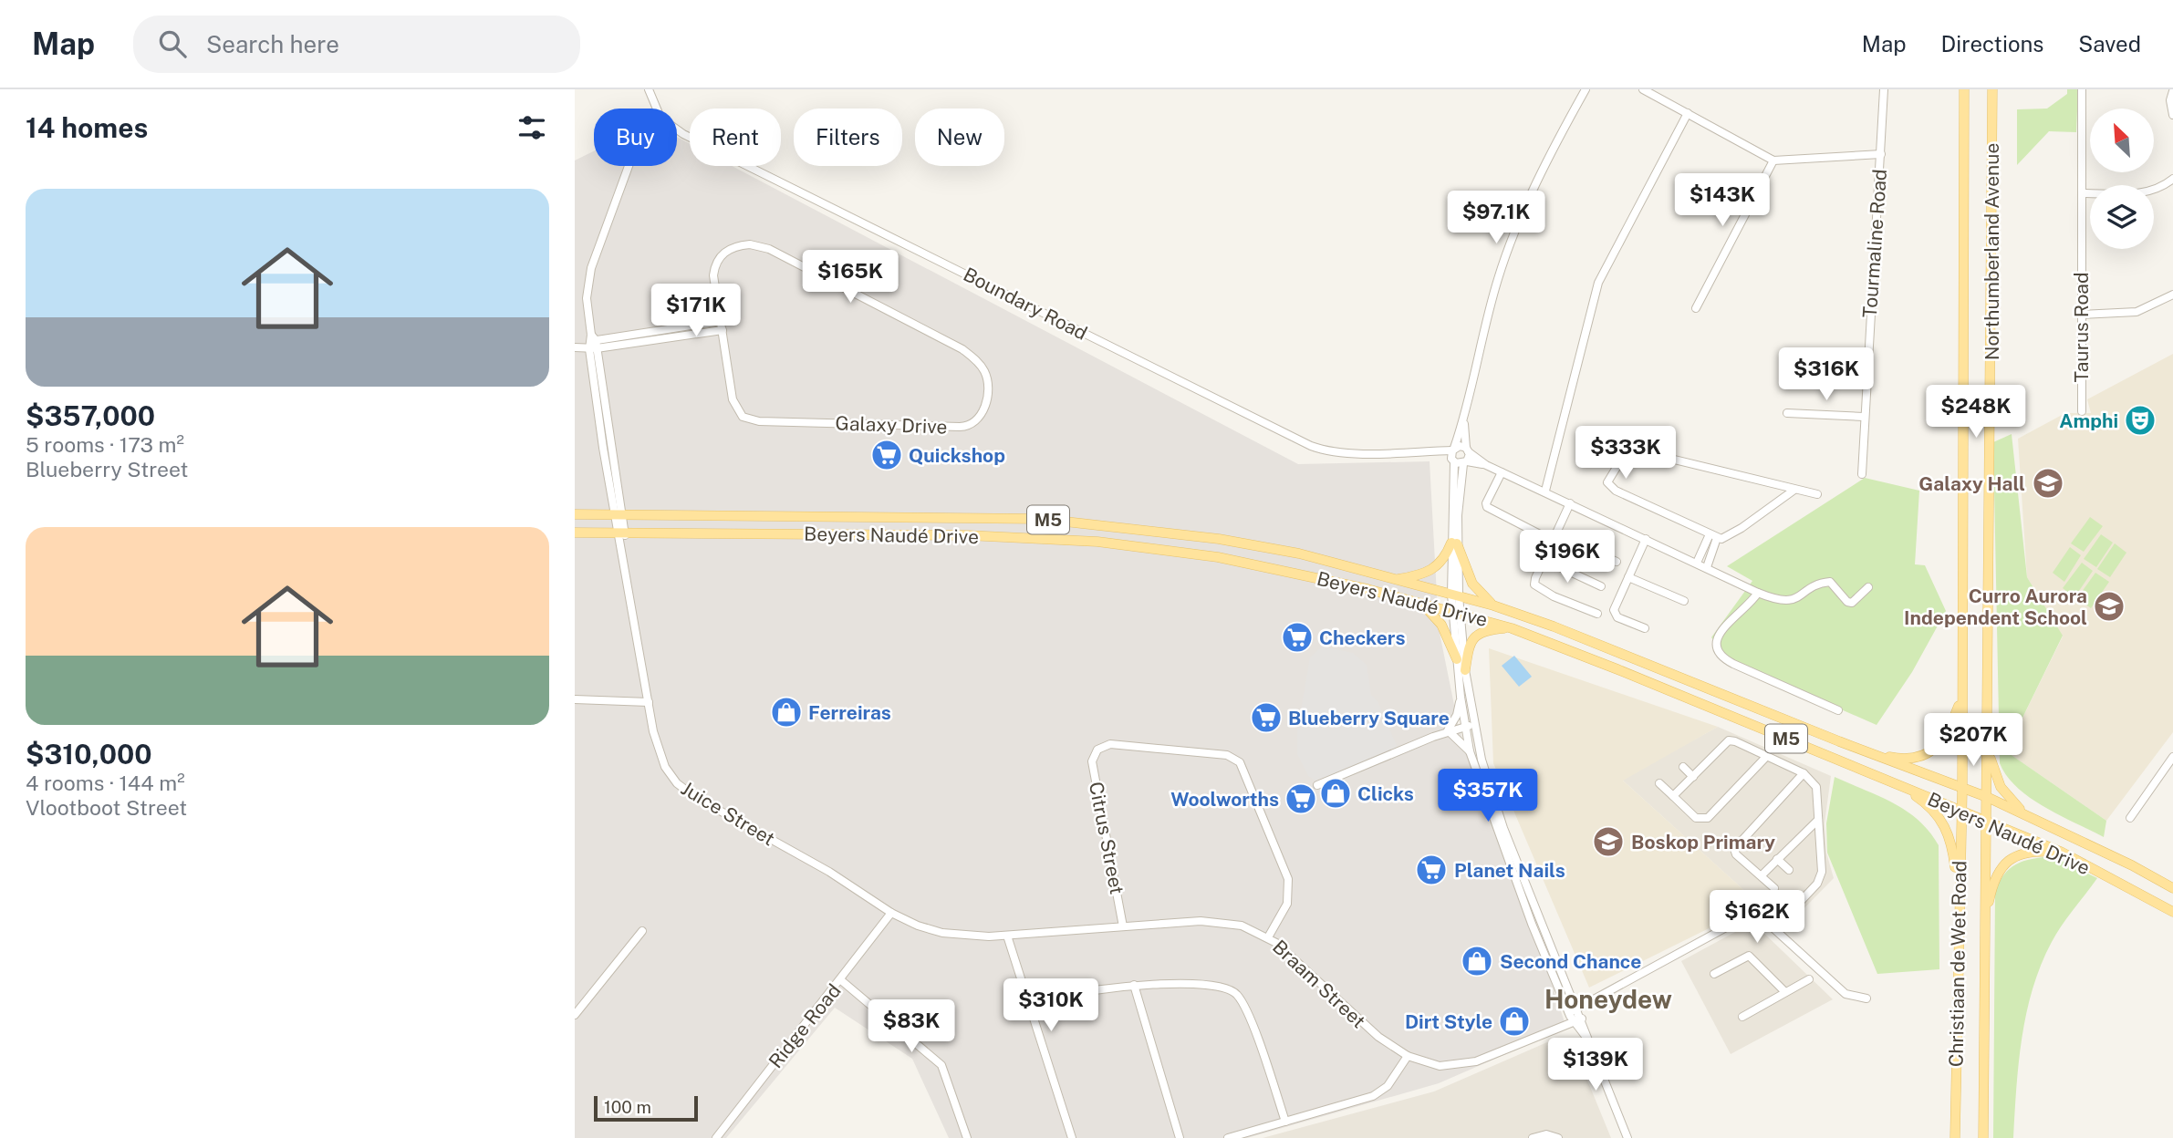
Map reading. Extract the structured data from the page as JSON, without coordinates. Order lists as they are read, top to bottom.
{
  "streets": {
    "main road": [
      "Northumberland Avenue",
      "M5",
      "Beyers Naudé Drive",
      "Christiaan de Wet Road"
    ],
    "street": [
      "Tourmaline Road",
      "Boundary Road",
      "Taurus Road",
      "Galaxy Drive",
      "Juice Street",
      "Citrus Street",
      "Braam Street",
      "Ridge Road"
    ]
  },
  "crossings": [
    ["Northumberland Avenue", "Beyers Naudé Drive"],
    ["Northumberland Avenue", "Christiaan de Wet Road"],
    ["Beyers Naudé Drive", "Juice Street"],
    ["Beyers Naudé Drive", "Christiaan de Wet Road"],
    ["Juice Street", "Braam Street"],
    ["Juice Street", "Ridge Road"],
    ["Citrus Street", "Braam Street"],
    ["Braam Street", "Ridge Road"]
  ],
  "districts": ["Honeydew"],
  "places": {
    "theatre": ["Amphi"],
    "supermarket": [
      "Quickshop",
      "Checkers",
      "Blueberry Square",
      "Woolworths",
      "Planet Nails"
    ],
    "school or university": ["Galaxy Hall", "Curro Aurora Independent School", "Boskop Primary"],
    "shop": [
      "Ferreiras",
      "Clicks",
      "Second Chance",
      "Dirt Style"
    ]
  },
  "scale_bar": "100 m",
  "north": "top left",
  "page": {
    "header": "Map",
    "search": "Search here",
    "nav": ["Map", "Directions", "Saved"],
    "heading": "14 homes",
    "chip": [
      "Buy",
      "Rent",
      "Filters",
      "New"
    ],
    "list": [
      {
        "name": "$357,000",
        "note": "5 rooms · 173 m² · Blueberry Street"
      },
      {
        "name": "$310,000",
        "note": "4 rooms · 144 m² · Vlootboot Street"
      }
    ],
    "price": [
      "$143K",
      "$97.1K",
      "$165K",
      "$171K",
      "$316K",
      "$248K",
      "$333K",
      "$196K",
      "$207K",
      "$357K",
      "$162K",
      "$310K",
      "$83K",
      "$139K"
    ],
    "scale": "100 m"
  }
}
